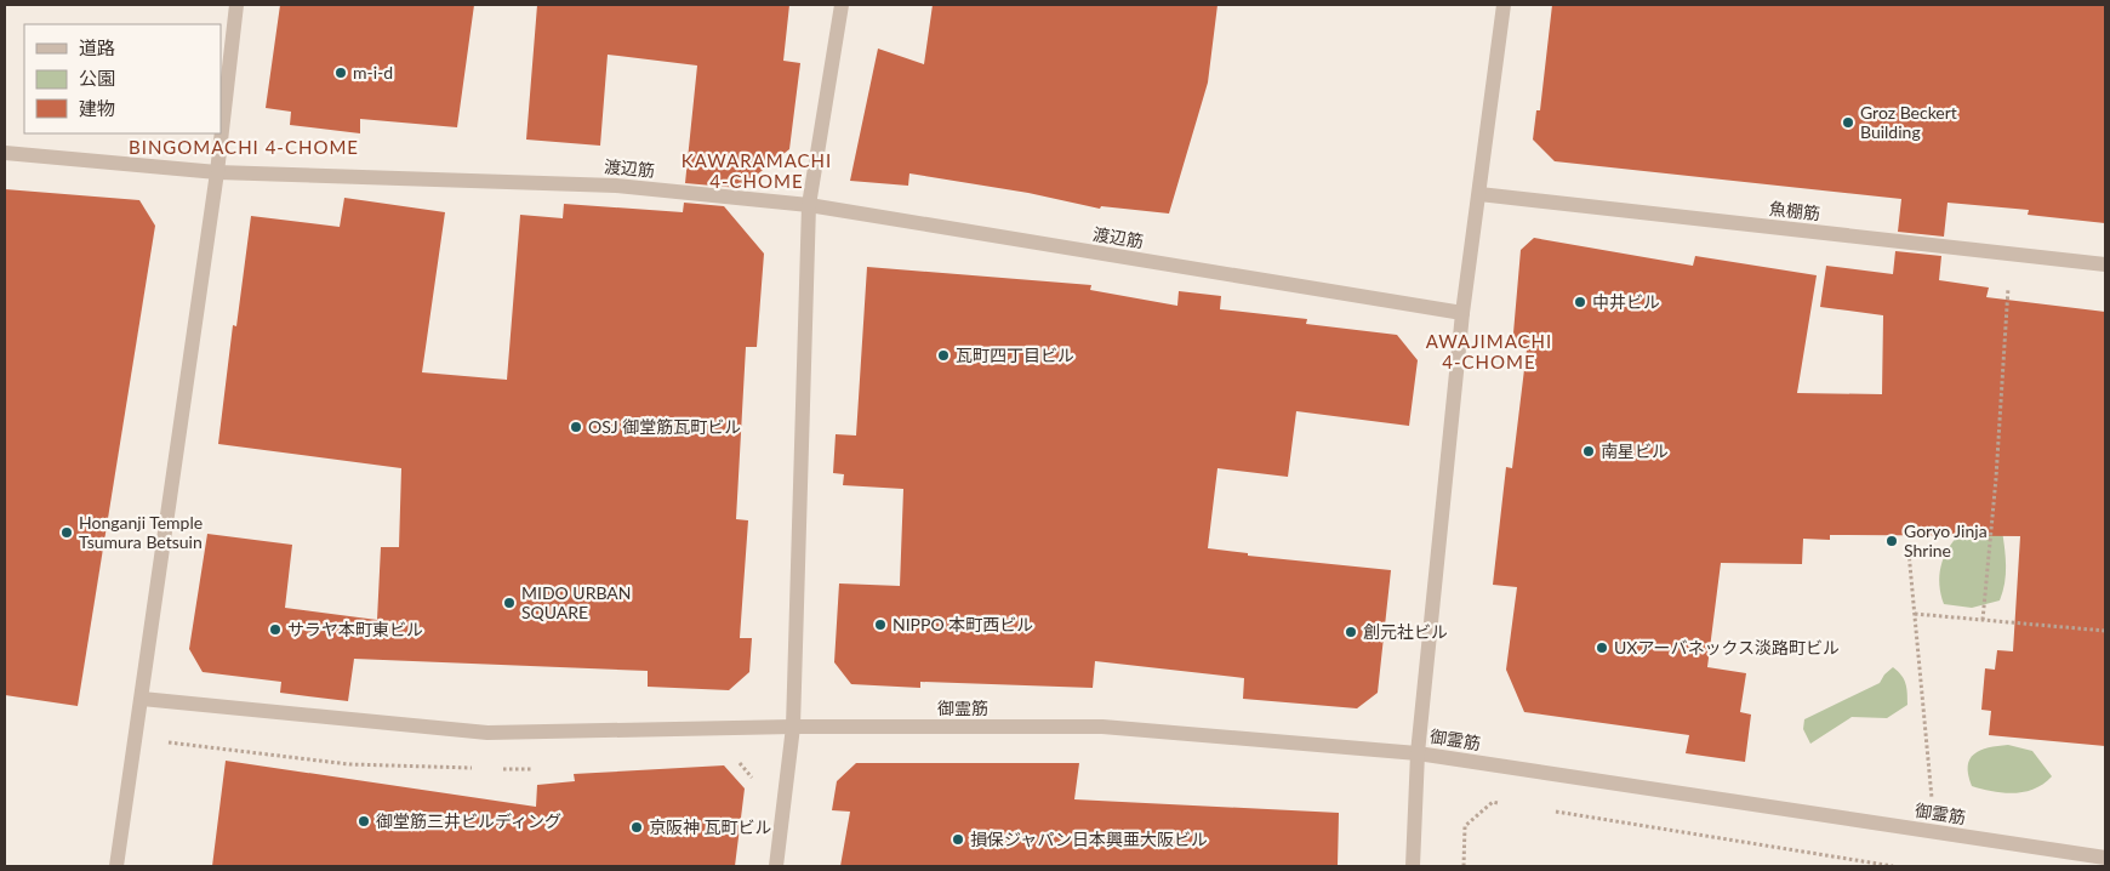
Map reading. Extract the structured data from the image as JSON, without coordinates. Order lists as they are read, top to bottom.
{
  "streets": {
    "street": ["渡辺筋", "魚棚筋", "御霊筋"]
  },
  "districts": ["BINGOMACHI 4-CHOME", "KAWARAMACHI 4-CHOME", "AWAJIMACHI 4-CHOME"],
  "places": [
    "m-i-d",
    "Groz Beckert Building",
    "中井ビル",
    "瓦町四丁目ビル",
    "OSJ 御堂筋瓦町ビル",
    "南星ビル",
    "Honganji Temple Tsumura Betsuin",
    "Goryo Jinja Shrine",
    "MIDO URBAN SQUARE",
    "NIPPO 本町西ビル",
    "サラヤ本町東ビル",
    "創元社ビル",
    "UXアーバネックス淡路町ビル",
    "御堂筋三井ビルディング",
    "京阪神 瓦町ビル",
    "損保ジャパン日本興亜大阪ビル"
  ],
  "legend": ["道路", "公園", "建物"]
}
